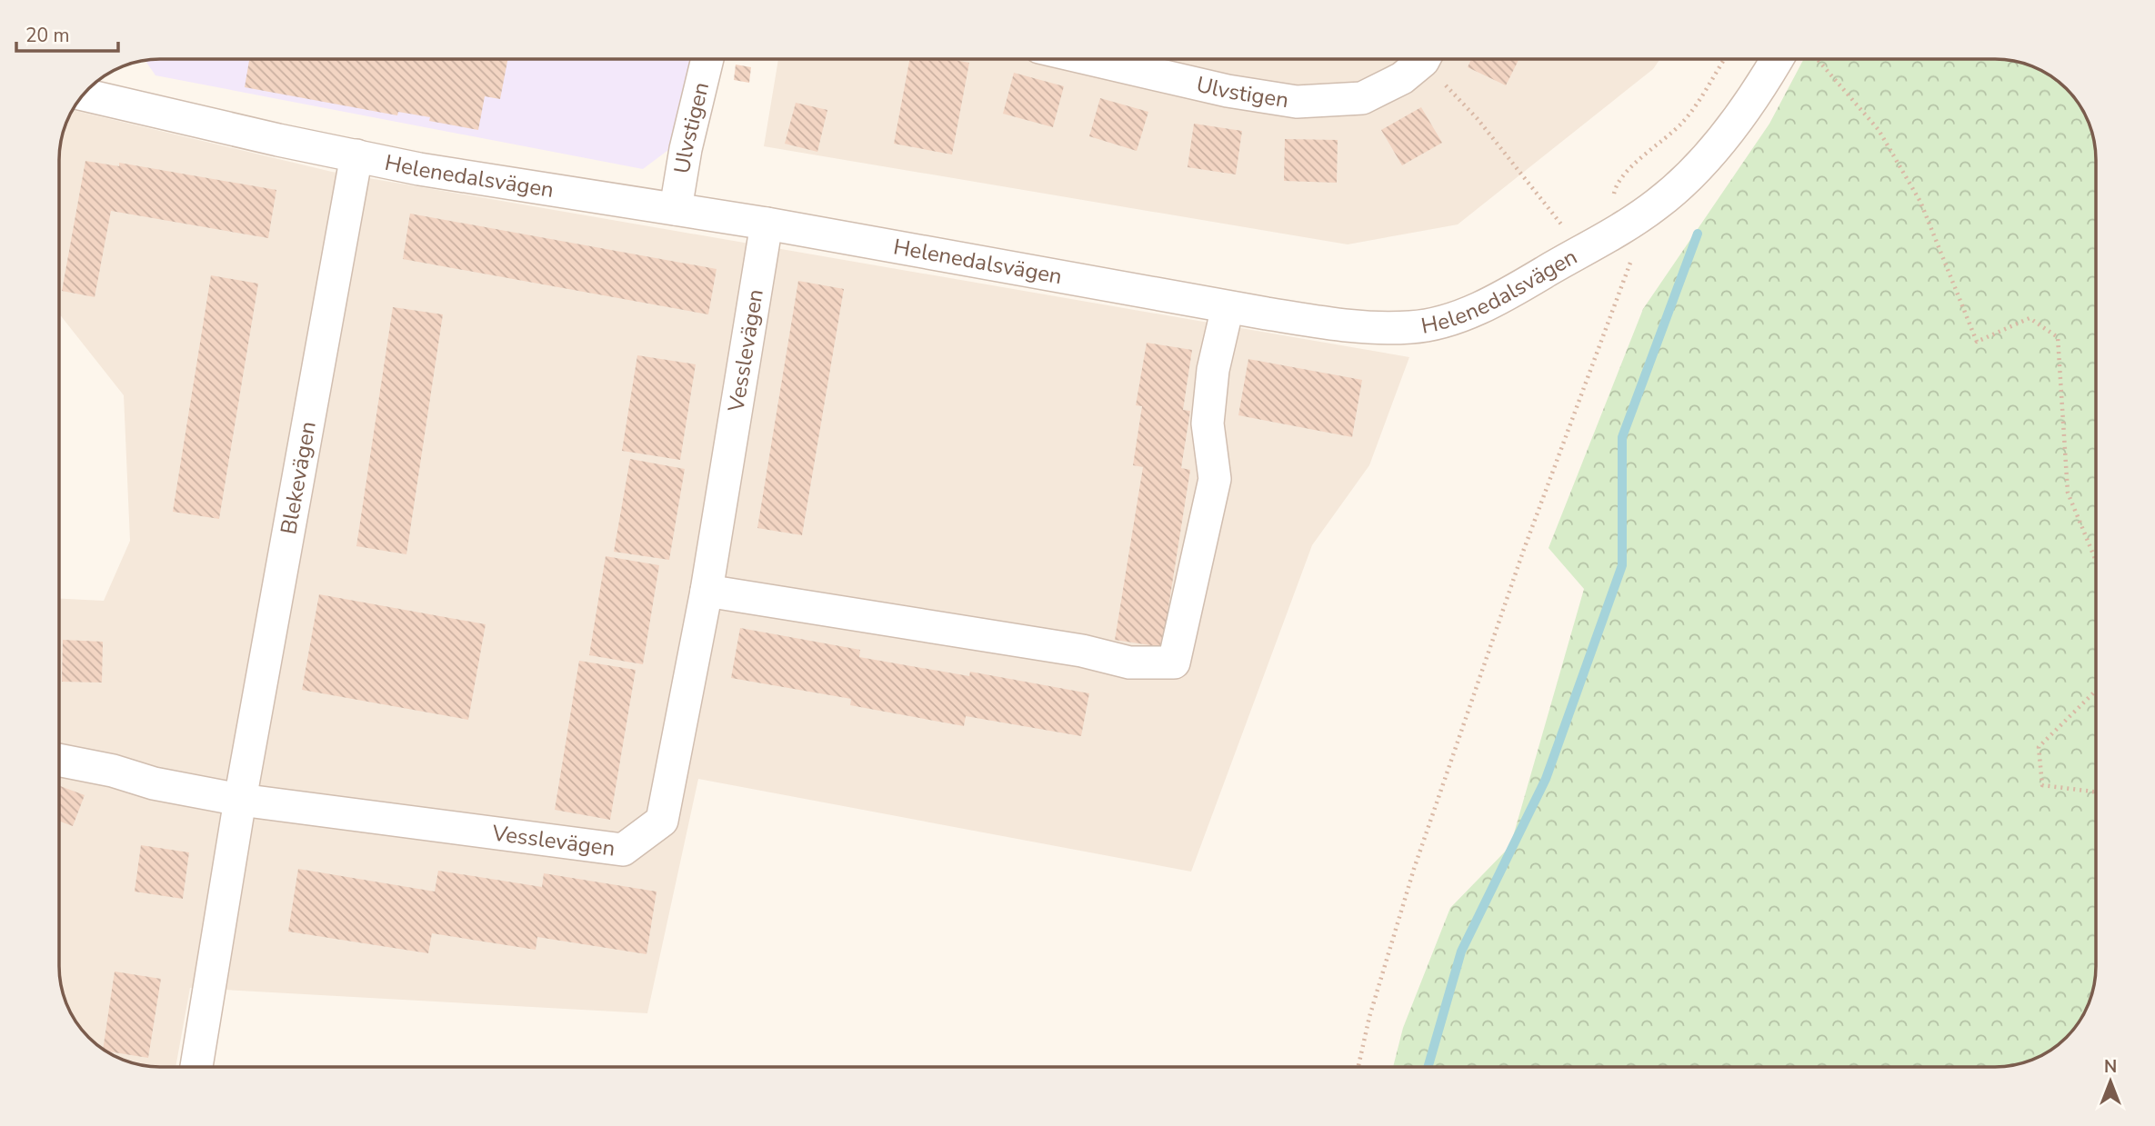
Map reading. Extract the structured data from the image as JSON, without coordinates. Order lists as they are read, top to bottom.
{
  "streets": {
    "street": [
      "Ulvstigen",
      "Helenedalsvägen",
      "Vesslevägen",
      "Blekevägen"
    ]
  },
  "crossings": [
    ["Ulvstigen", "Helenedalsvägen"],
    ["Helenedalsvägen", "Vesslevägen"],
    ["Helenedalsvägen", "Blekevägen"],
    ["Vesslevägen", "Blekevägen"]
  ],
  "scale_bar": "20 m",
  "north": "top"
}
